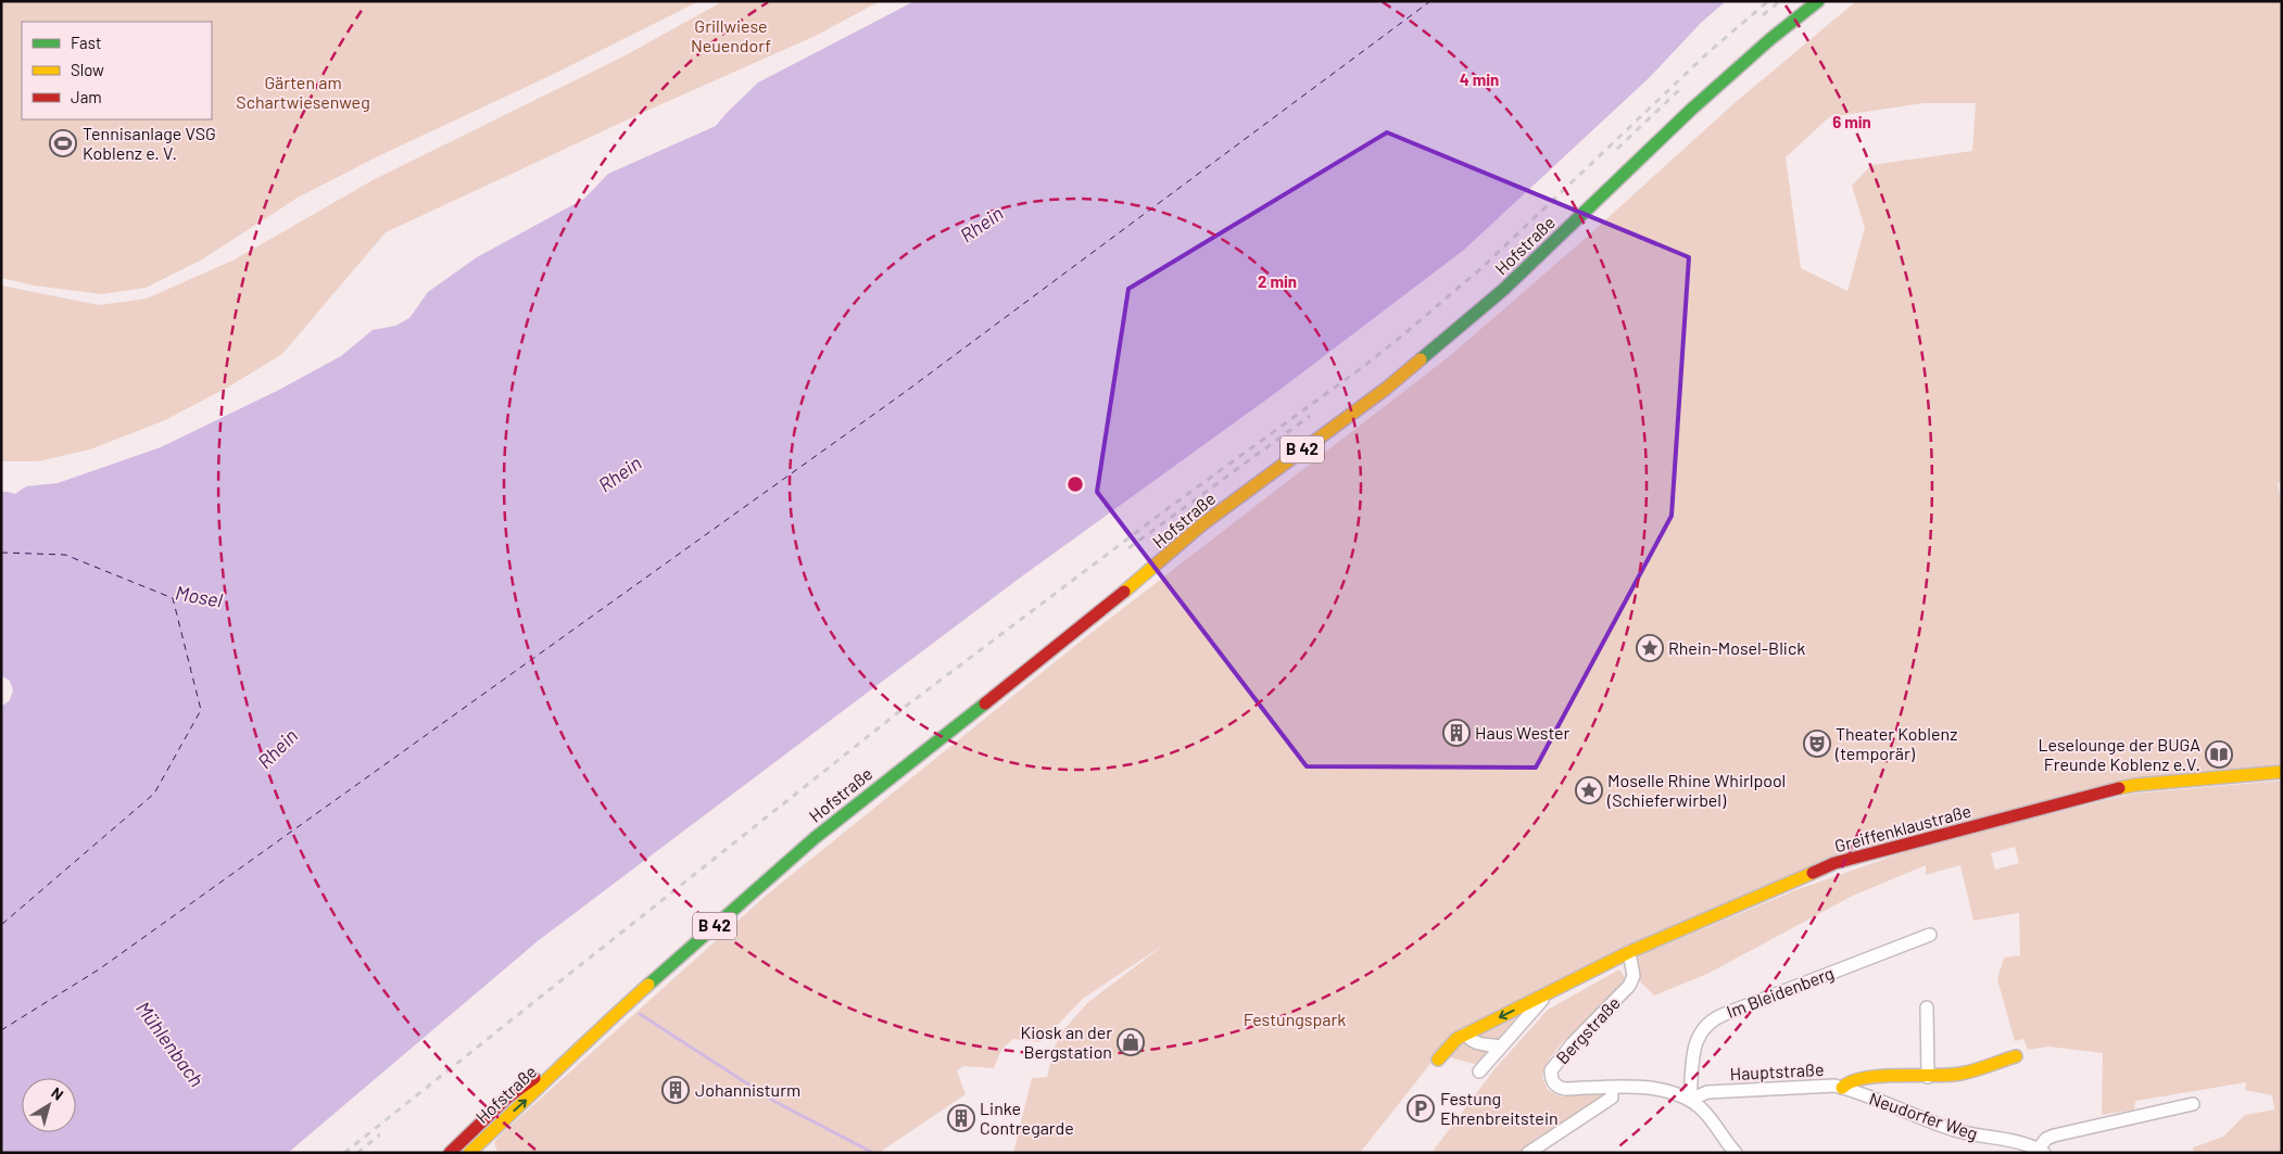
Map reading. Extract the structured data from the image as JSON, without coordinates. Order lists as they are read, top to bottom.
{
  "streets": {
    "main road": [
      "Hofstraße",
      "B 42",
      "Greiffenklaustraße",
      "Hauptstraße"
    ],
    "street": ["Im Bleidenberg", "Bergstraße", "Neudorfer Weg"]
  },
  "crossings": [
    ["Greiffenklaustraße", "Bergstraße"],
    ["Im Bleidenberg", "Bergstraße"],
    ["Im Bleidenberg", "Hauptstraße"],
    ["Bergstraße", "Hauptstraße"],
    ["Hauptstraße", "Neudorfer Weg"]
  ],
  "water": ["Rhein", "Mosel", "Mühlenbach"],
  "parks": ["Grillwiese Neuendorf", "Gärten am Schartwiesenweg", "Festungspark"],
  "places": {
    "sports": ["Tennisanlage VSG Koblenz e. V."],
    "place": ["Rhein-Mosel-Blick", "Moselle Rhine Whirlpool (Schieferwirbel)"],
    "building": ["Haus Wester", "Johannisturm", "Linke Contregarde"],
    "theatre": ["Theater Koblenz (temporär)"],
    "library": ["Leselounge der BUGA Freunde Koblenz e.V."],
    "shop": ["Kiosk an der Bergstation"],
    "parking": ["Festung Ehrenbreitstein"]
  },
  "legend": ["Fast", "Slow", "Jam"],
  "north": "top right",
  "rings": ["4 min", "6 min", "2 min"]
}
